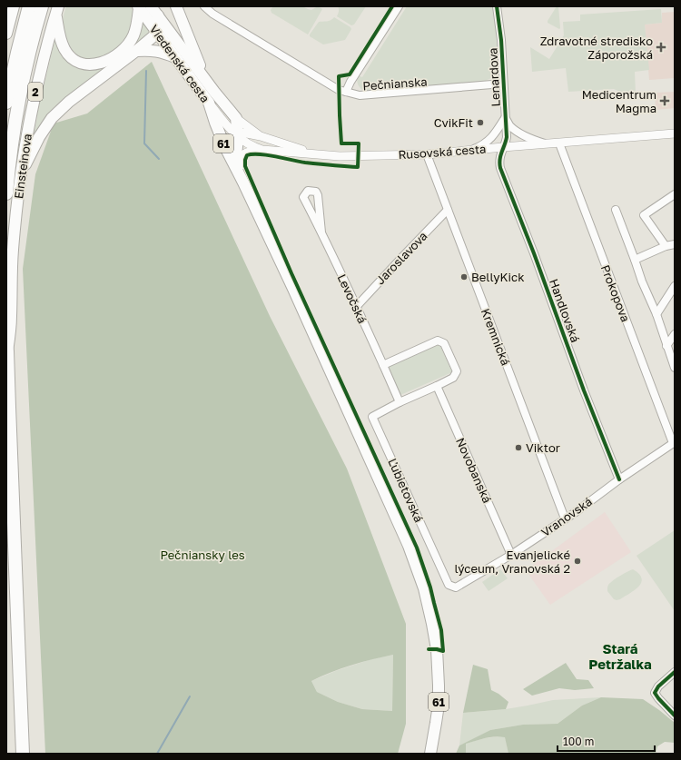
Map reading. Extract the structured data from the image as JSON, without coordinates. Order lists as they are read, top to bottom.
{
  "streets": {
    "main road": [
      "Viedenská cesta",
      "2",
      "61",
      "Einsteinova"
    ],
    "street": [
      "Lenardova",
      "Pečnianska",
      "Rusovská cesta",
      "Jaroslavova",
      "Prokopova",
      "Levočská",
      "Handlovská",
      "Kremnická",
      "Novobanská",
      "Ľubietovská",
      "Vranovská"
    ]
  },
  "crossings": [
    ["Viedenská cesta", "2"],
    ["Viedenská cesta", "Rusovská cesta"],
    ["Lenardova", "Pečnianska"],
    ["Lenardova", "Rusovská cesta"],
    ["Lenardova", "Handlovská"],
    ["2", "Einsteinova"],
    ["Rusovská cesta", "Prokopova"],
    ["Rusovská cesta", "Handlovská"],
    ["Rusovská cesta", "Kremnická"],
    ["Jaroslavova", "Levočská"],
    ["Jaroslavova", "Kremnická"],
    ["Prokopova", "Vranovská"],
    ["Levočská", "Ľubietovská"],
    ["Handlovská", "Vranovská"],
    ["Kremnická", "Vranovská"],
    ["Novobanská", "Vranovská"],
    ["Ľubietovská", "Vranovská"]
  ],
  "districts": ["Stará Petržalka"],
  "parks": ["Pečniansky les"],
  "places": {
    "health": ["Zdravotné stredisko Záporožská", "Medicentrum Magma"],
    "other": [
      "CvikFit",
      "BellyKick",
      "Viktor",
      "Evanjelické lýceum, Vranovská 2"
    ]
  },
  "scale_bar": "100 m"
}
